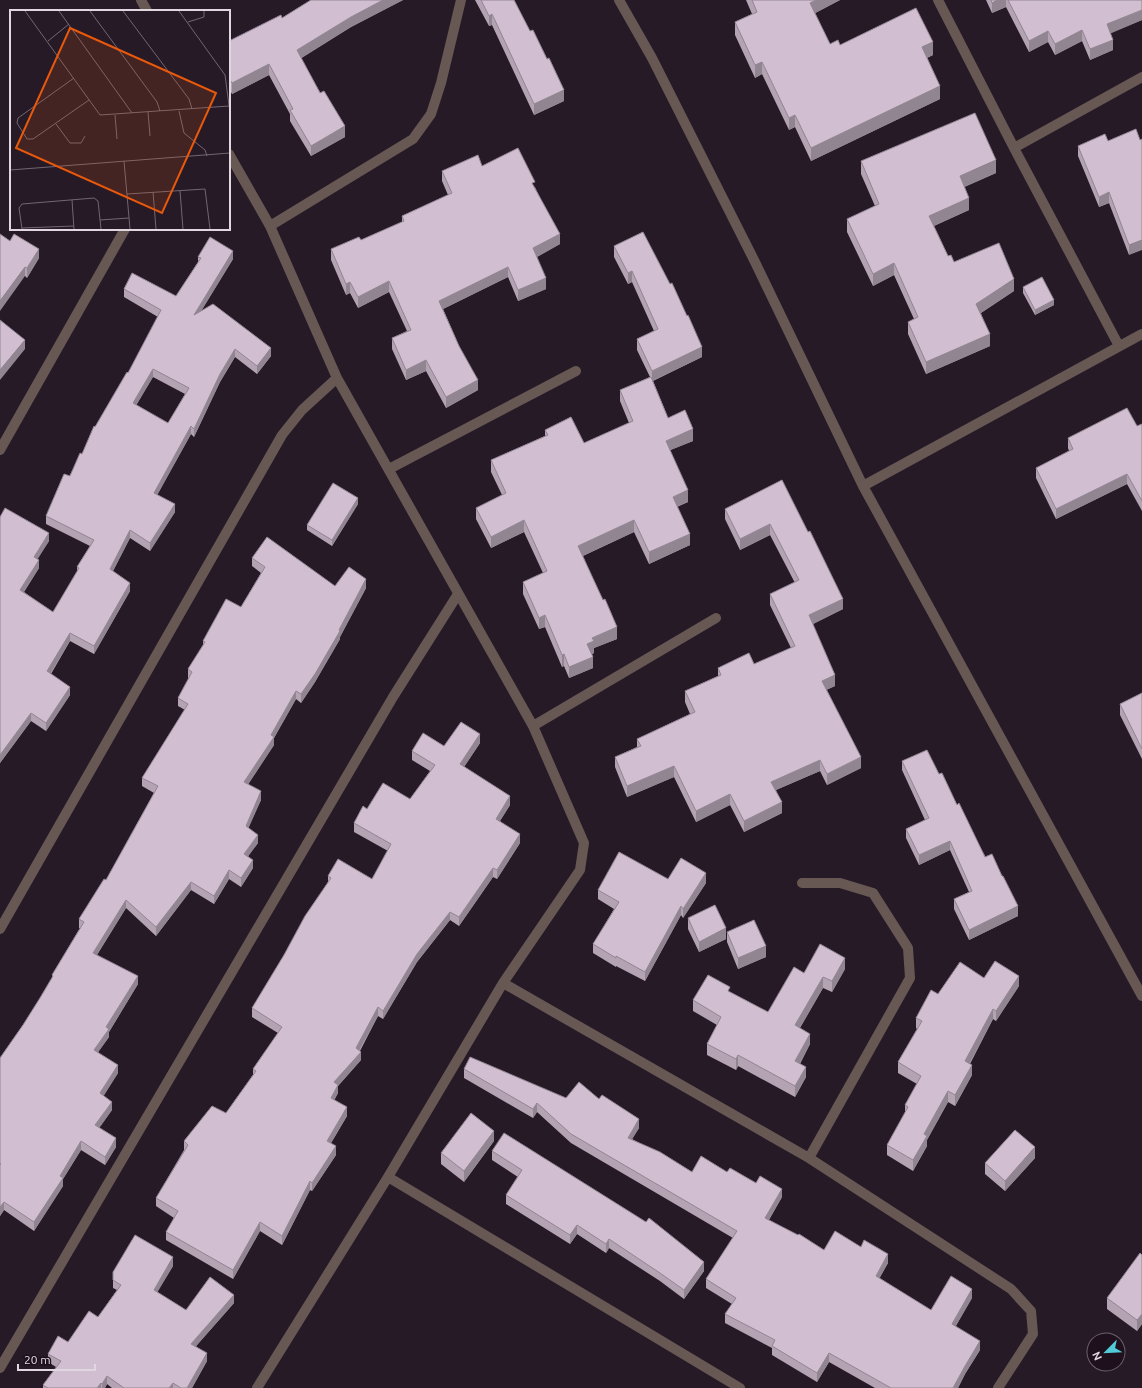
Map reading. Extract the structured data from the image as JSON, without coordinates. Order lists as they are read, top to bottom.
{
  "scale_bar": "20 m",
  "north": "bottom left"
}
